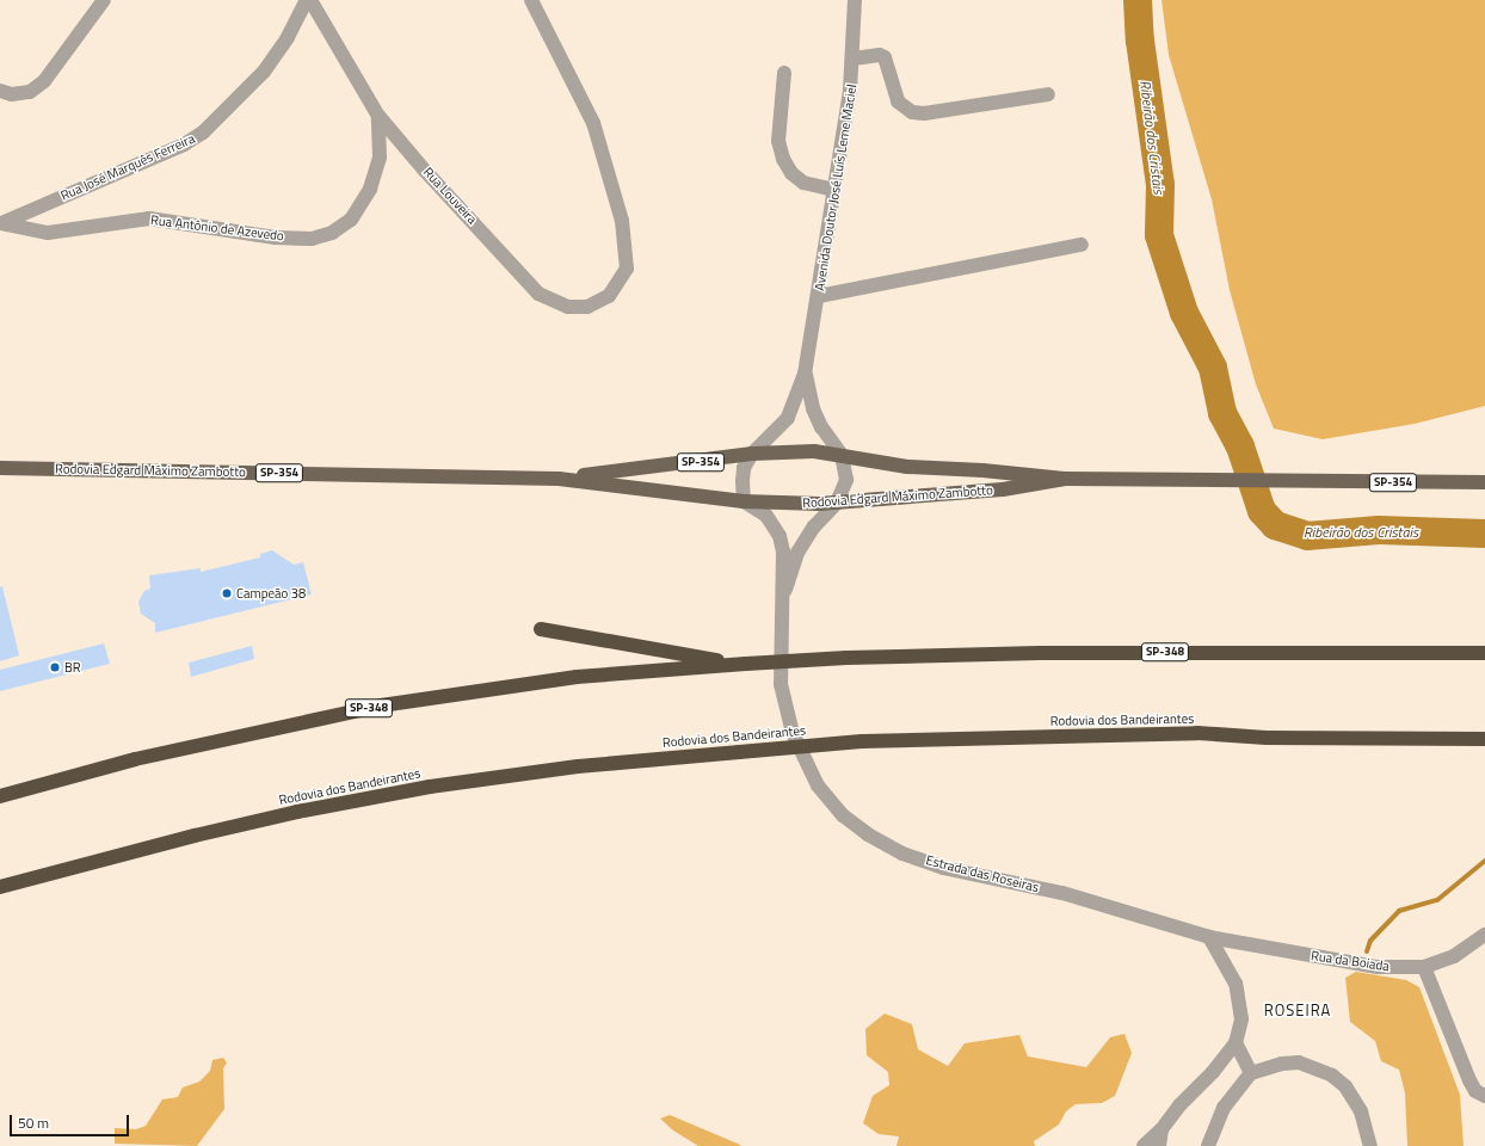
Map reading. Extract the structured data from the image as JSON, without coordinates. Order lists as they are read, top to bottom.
{
  "streets": {
    "highway": ["SP-348", "Rodovia dos Bandeirantes"],
    "main road": ["SP-354", "Rodovia Edgard Máximo Zambotto"],
    "street": [
      "Rua José Marquês Ferreira",
      "Avenida Doutor José Luís Leme Maciel",
      "Rua Louveira",
      "Rua Antônio de Azevedo",
      "Estrada das Roseiras",
      "Rua da Boiada"
    ]
  },
  "crossings": [
    ["Rua José Marquês Ferreira", "Rua Louveira"],
    ["Rua José Marquês Ferreira", "Rua Antônio de Azevedo"],
    ["Avenida Doutor José Luís Leme Maciel", "Rodovia Edgard Máximo Zambotto"],
    ["Rua Louveira", "Rua Antônio de Azevedo"],
    ["Rodovia Edgard Máximo Zambotto", "Estrada das Roseiras"],
    ["Estrada das Roseiras", "Rua da Boiada"]
  ],
  "districts": ["ROSEIRA"],
  "water": ["Ribeirão dos Cristais"],
  "places": ["Campeão 38", "BR"],
  "scale_bar": "50 m"
}
